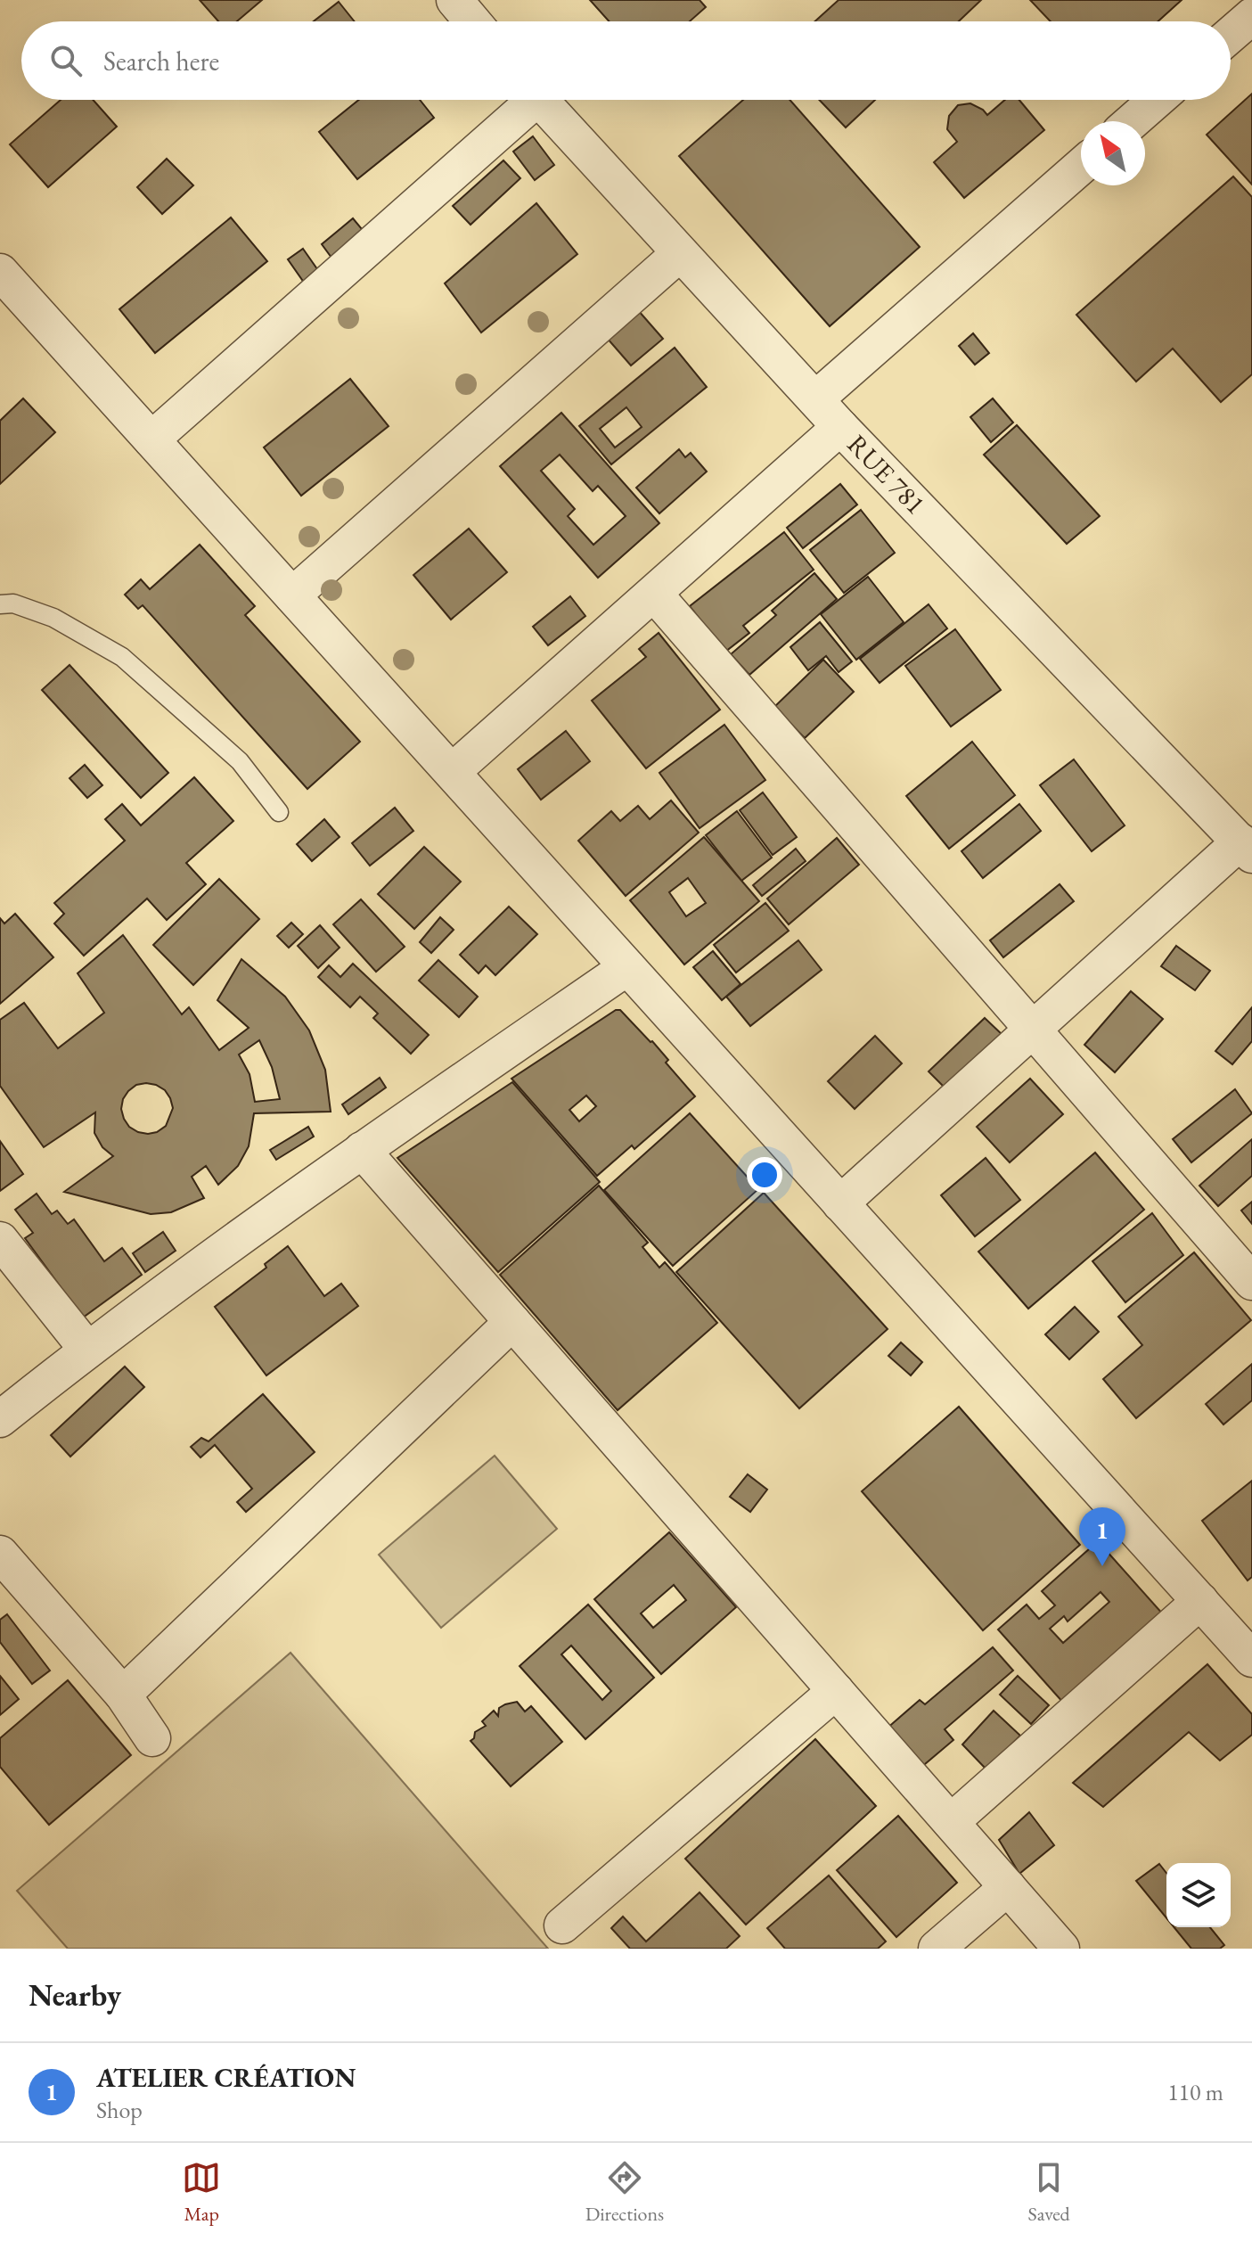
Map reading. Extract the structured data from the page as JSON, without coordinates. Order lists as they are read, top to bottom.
{
  "streets": {
    "street": ["RUE 781"]
  },
  "north": "top left",
  "page": {
    "search": "Search here",
    "pins": "1",
    "heading": "Nearby",
    "list": [
      {
        "mark": "1",
        "name": "ATELIER CRÉATION",
        "note": "Shop",
        "value": "110 m"
      }
    ],
    "nav": ["Map", "Directions", "Saved"]
  }
}
